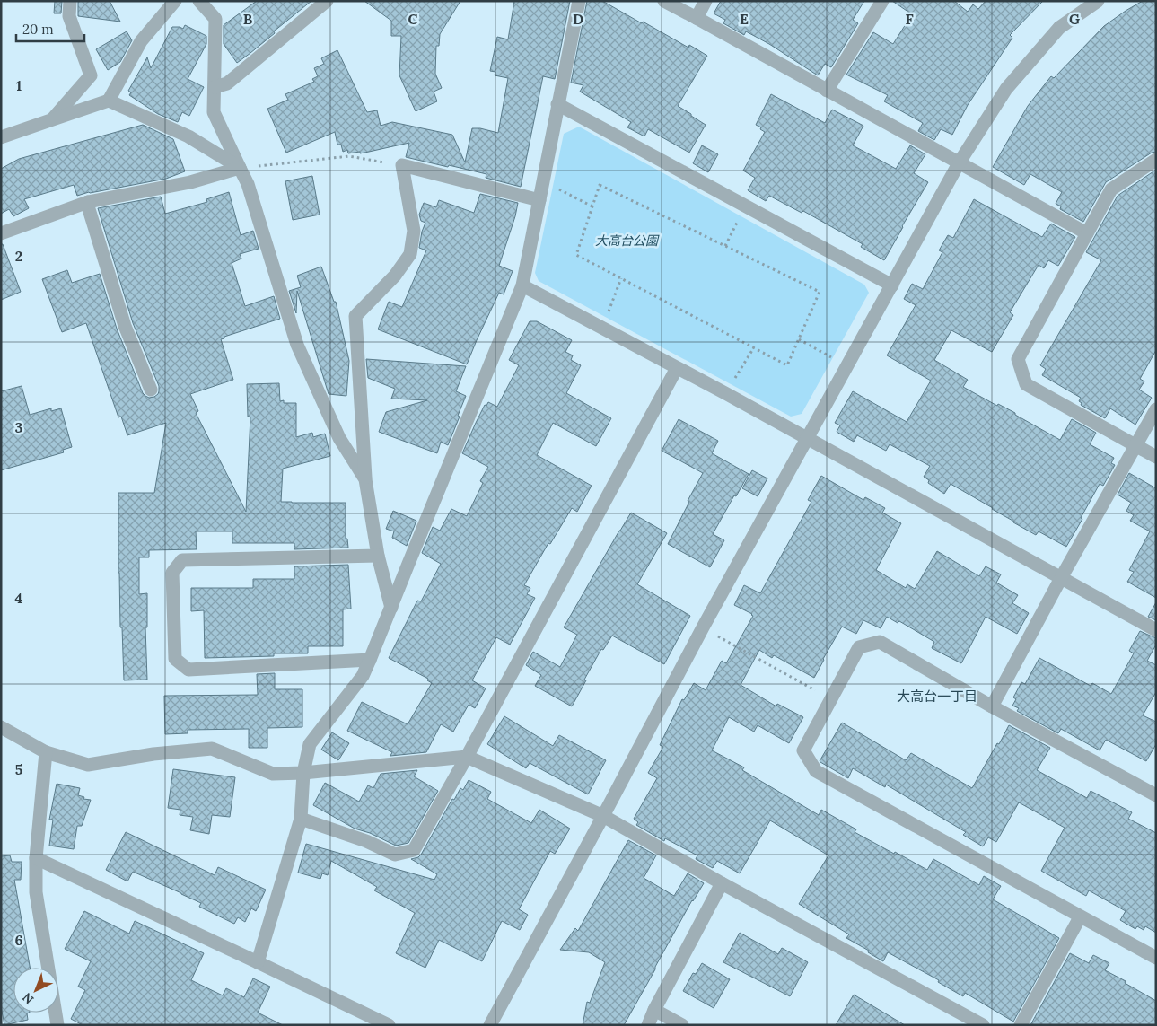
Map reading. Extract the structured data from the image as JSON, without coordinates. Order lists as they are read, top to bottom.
{
  "districts": ["大高台一丁目"],
  "parks": ["大高台公園"],
  "scale_bar": "20 m",
  "north": "bottom left",
  "grid": {
    "columns": [
      "B",
      "C",
      "D",
      "E",
      "F",
      "G"
    ],
    "rows": [
      "1",
      "2",
      "3",
      "4",
      "5",
      "6"
    ]
  }
}
